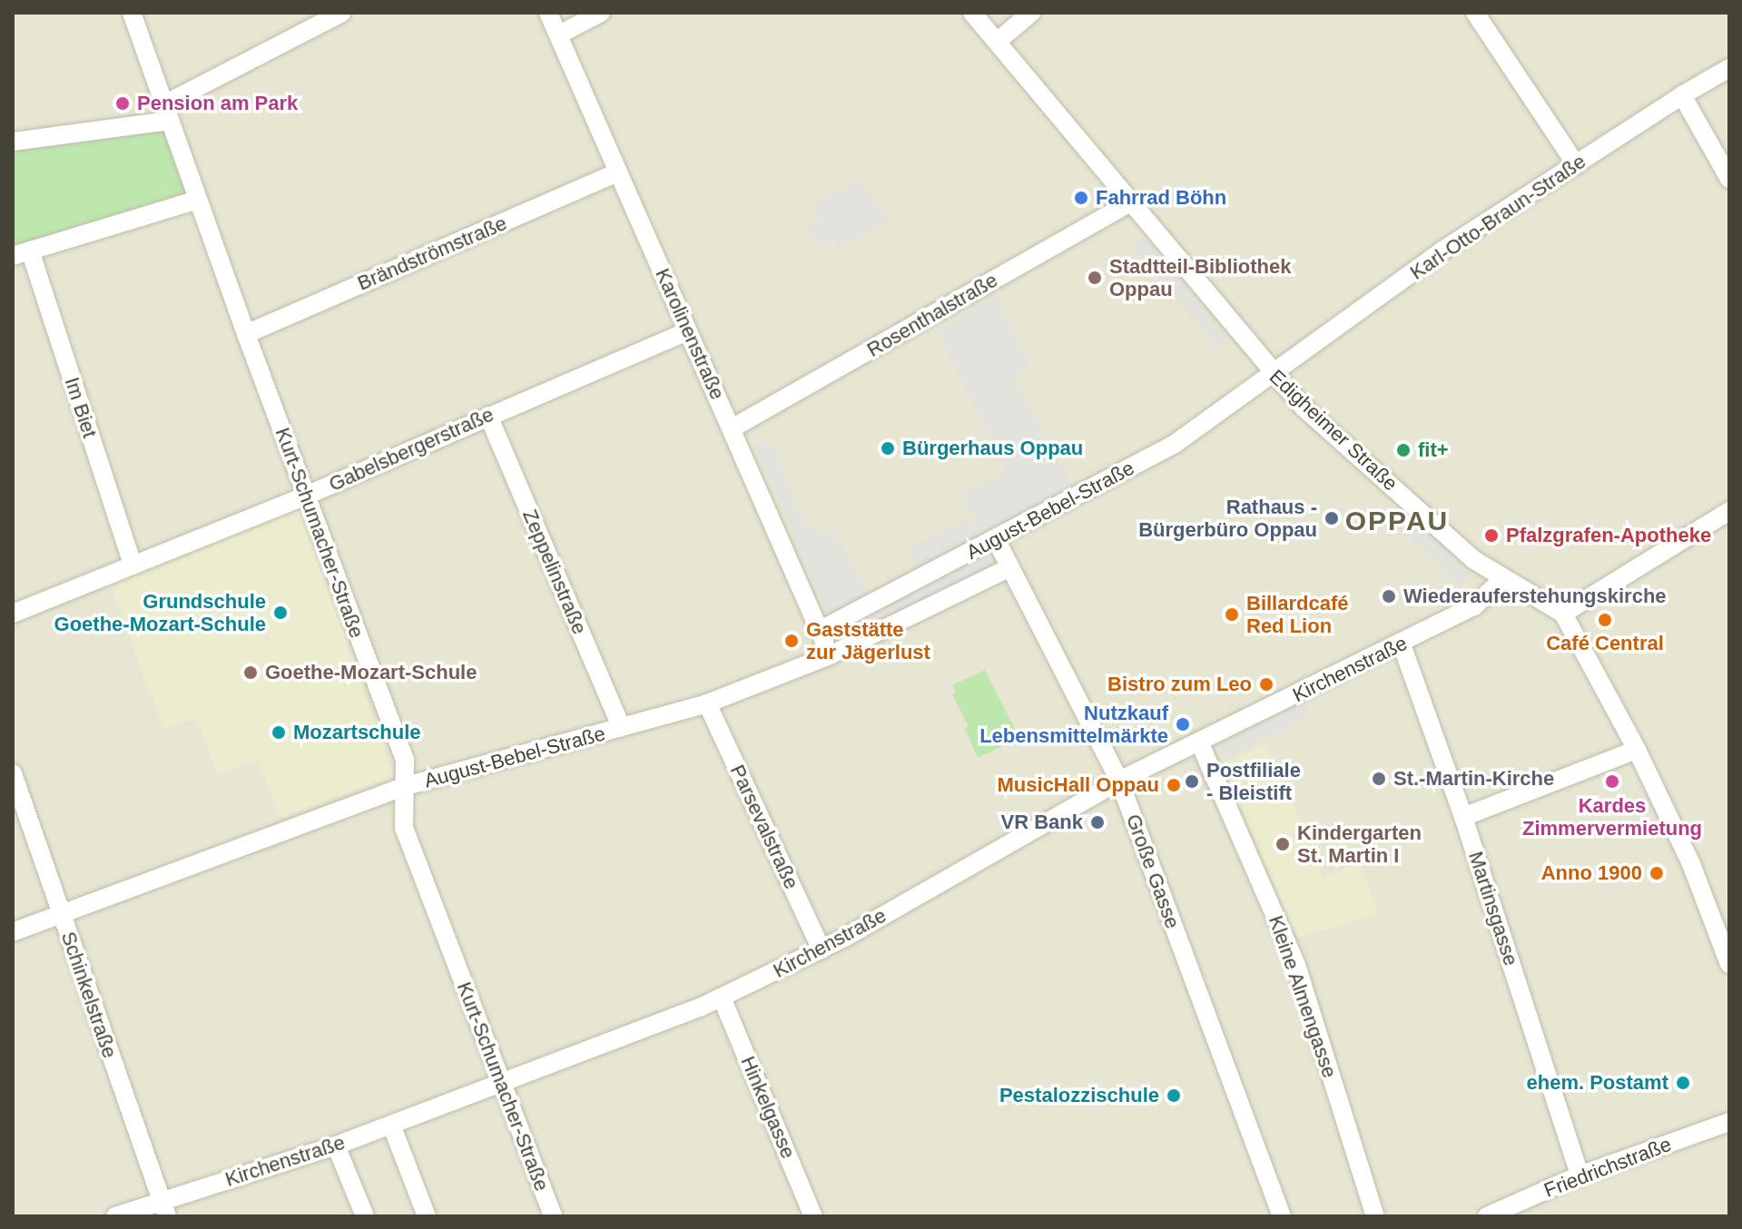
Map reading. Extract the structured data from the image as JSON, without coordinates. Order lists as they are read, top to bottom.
{
  "streets": {
    "street": [
      "Karl-Otto-Braun-Straße",
      "Brändströmstraße",
      "Rosenthalstraße",
      "Karolinenstraße",
      "Im Biet",
      "Edigheimer Straße",
      "Gabelsbergerstraße",
      "August-Bebel-Straße",
      "Kurt-Schumacher-Straße",
      "Zeppelinstraße",
      "Kirchenstraße",
      "Parsevalstraße",
      "Große Gasse",
      "Martinsgasse",
      "Schinkelstraße",
      "Kleine Almengasse",
      "Hinkelgasse",
      "Friedrichstraße"
    ]
  },
  "crossings": [
    ["Karl-Otto-Braun-Straße", "Edigheimer Straße"],
    ["Karl-Otto-Braun-Straße", "August-Bebel-Straße"],
    ["Brändströmstraße", "Karolinenstraße"],
    ["Brändströmstraße", "Kurt-Schumacher-Straße"],
    ["Rosenthalstraße", "Karolinenstraße"],
    ["Rosenthalstraße", "Edigheimer Straße"],
    ["Karolinenstraße", "Gabelsbergerstraße"],
    ["Karolinenstraße", "August-Bebel-Straße"],
    ["Im Biet", "Gabelsbergerstraße"],
    ["Edigheimer Straße", "August-Bebel-Straße"],
    ["Edigheimer Straße", "Kirchenstraße"],
    ["Gabelsbergerstraße", "Kurt-Schumacher-Straße"],
    ["Gabelsbergerstraße", "Zeppelinstraße"],
    ["August-Bebel-Straße", "Kurt-Schumacher-Straße"],
    ["August-Bebel-Straße", "Zeppelinstraße"],
    ["August-Bebel-Straße", "Parsevalstraße"],
    ["August-Bebel-Straße", "Große Gasse"],
    ["August-Bebel-Straße", "Schinkelstraße"],
    ["Kurt-Schumacher-Straße", "Kirchenstraße"],
    ["Kirchenstraße", "Parsevalstraße"],
    ["Kirchenstraße", "Große Gasse"],
    ["Kirchenstraße", "Martinsgasse"],
    ["Kirchenstraße", "Schinkelstraße"],
    ["Kirchenstraße", "Kleine Almengasse"],
    ["Kirchenstraße", "Hinkelgasse"],
    ["Martinsgasse", "Friedrichstraße"]
  ],
  "districts": ["OPPAU"],
  "places": [
    "Pension am Park",
    "Fahrrad Böhn",
    "Stadtteil-Bibliothek Oppau",
    "Bürgerhaus Oppau",
    "fit+",
    "Rathaus - Bürgerbüro Oppau",
    "Pfalzgrafen-Apotheke",
    "Wiederauferstehungskirche",
    "Grundschule Goethe-Mozart-Schule",
    "Billardcafé Red Lion",
    "Café Central",
    "Gaststätte zur Jägerlust",
    "Goethe-Mozart-Schule",
    "Bistro zum Leo",
    "Nutzkauf Lebensmittelmärkte",
    "Mozartschule",
    "St.-Martin-Kirche",
    "Postfiliale - Bleistift",
    "Kardes Zimmervermietung",
    "MusicHall Oppau",
    "VR Bank",
    "Kindergarten St. Martin I",
    "Anno 1900",
    "ehem. Postamt",
    "Pestalozzischule"
  ]
}
